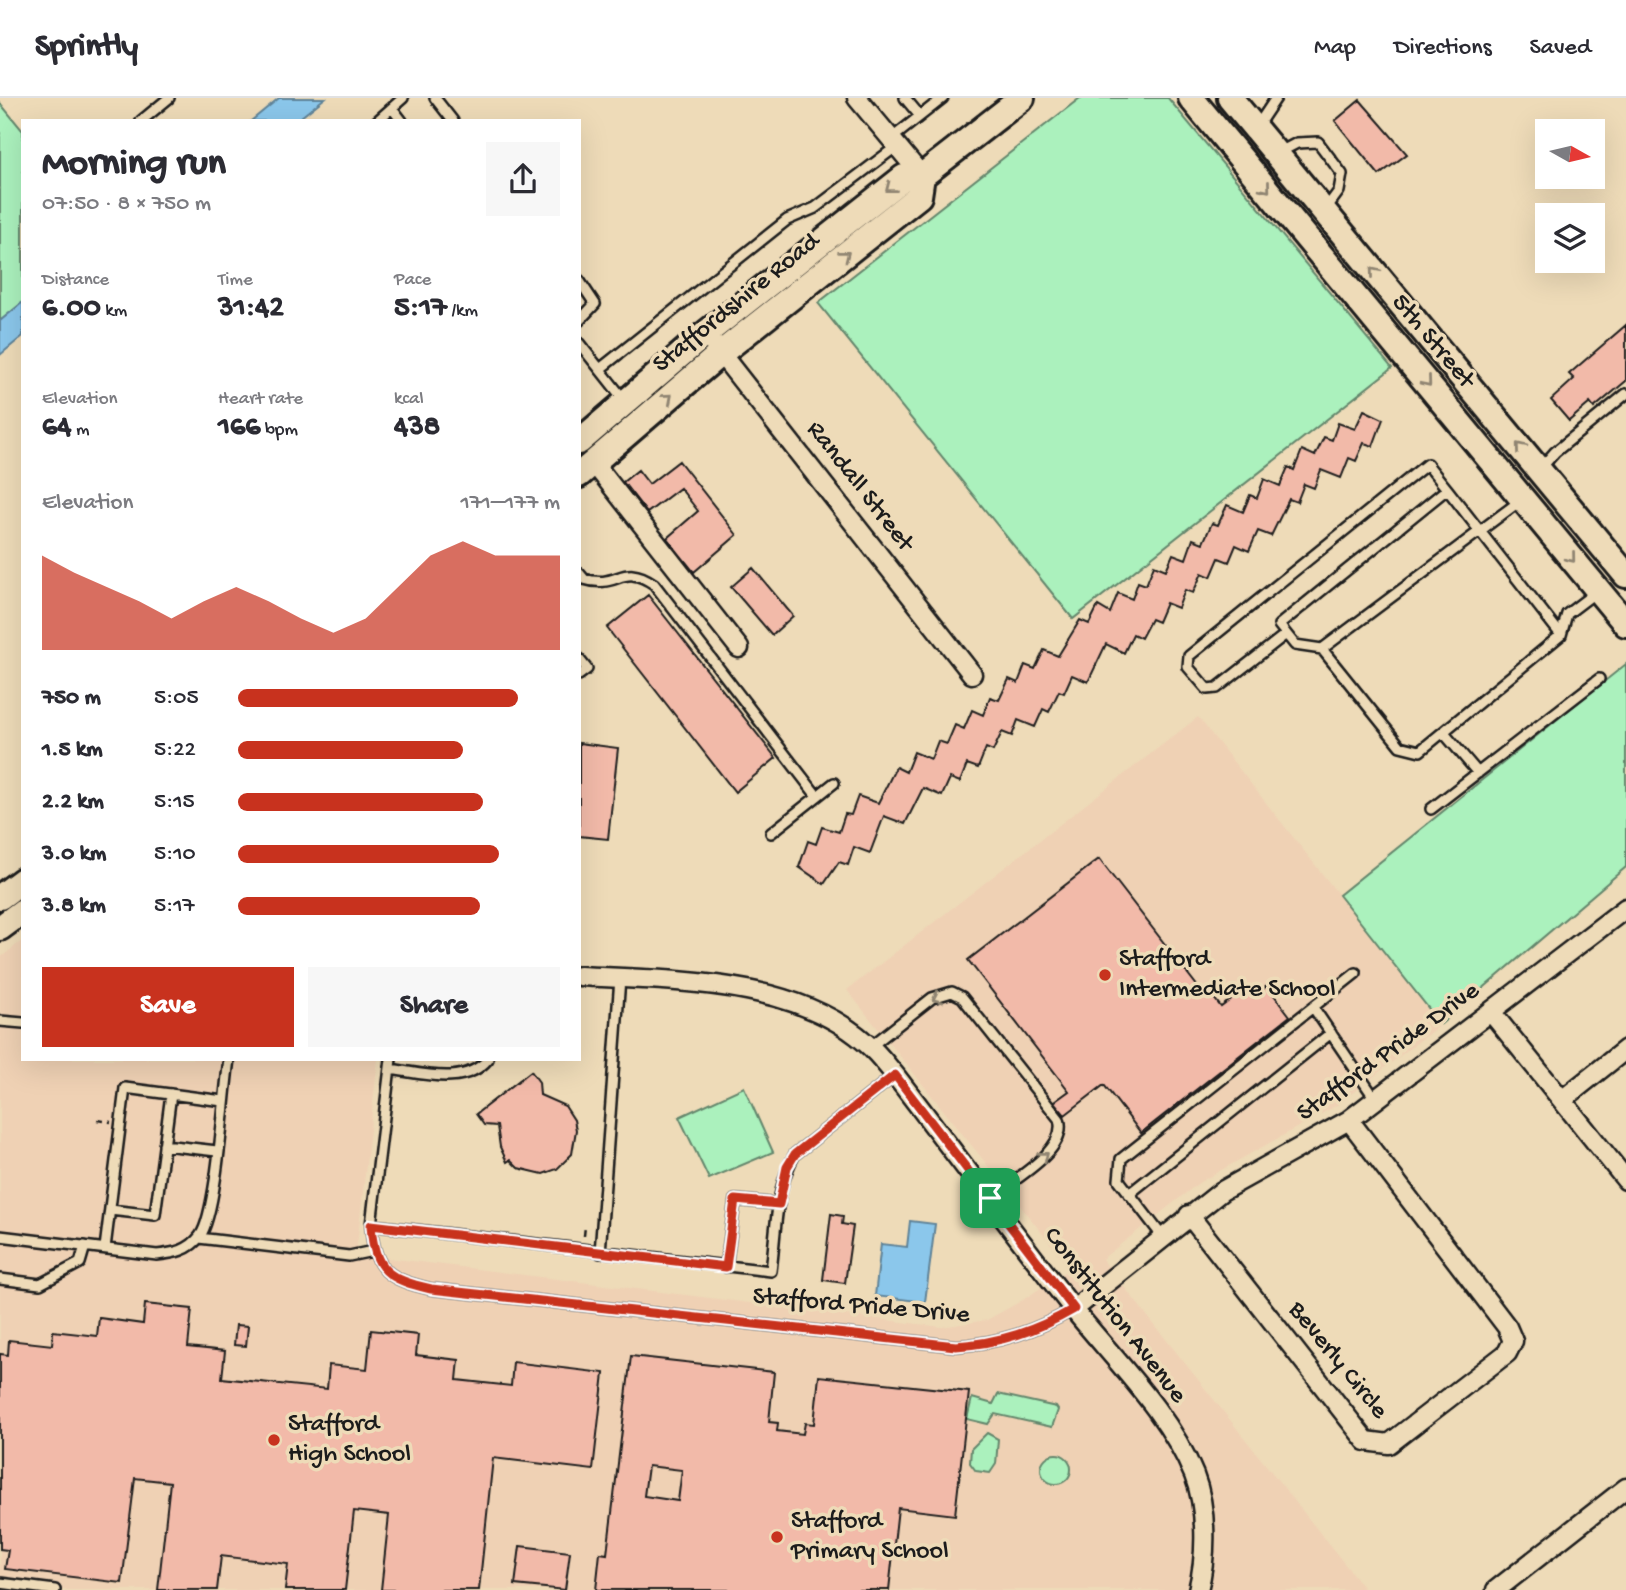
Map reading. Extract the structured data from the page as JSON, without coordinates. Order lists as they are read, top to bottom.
{
  "streets": {
    "main road": ["Staffordshire Road", "5th Street"],
    "street": [
      "Randall Street",
      "Stafford Pride Drive",
      "Constitution Avenue",
      "Beverly Circle"
    ]
  },
  "crossings": [
    ["Staffordshire Road", "Randall Street"],
    ["Stafford Pride Drive", "Constitution Avenue"],
    ["Stafford Pride Drive", "Beverly Circle"]
  ],
  "places": ["Stafford Intermediate School", "Stafford High School", "Stafford Primary School"],
  "north": "right",
  "page": {
    "header": "Sprintly",
    "nav": ["Map", "Directions", "Saved"],
    "heading": ["Morning run", "07:50 · 8 × 750 m"],
    "stats": [
      ["Distance", "6.00 km"],
      ["Time", "31:42"],
      ["Pace", "5:17 /km"],
      ["Elevation", "64 m"],
      ["Heart rate", "166 bpm"],
      ["kcal", "438"]
    ],
    "chart": ["Elevation", "171–177 m"],
    "list": [
      {
        "name": "750 m",
        "note": "5:05"
      },
      {
        "name": "1.5 km",
        "note": "5:22"
      },
      {
        "name": "2.2 km",
        "note": "5:15"
      },
      {
        "name": "3.0 km",
        "note": "5:10"
      },
      {
        "name": "3.8 km",
        "note": "5:17"
      }
    ],
    "buttons": ["Save", "Share"]
  }
}
